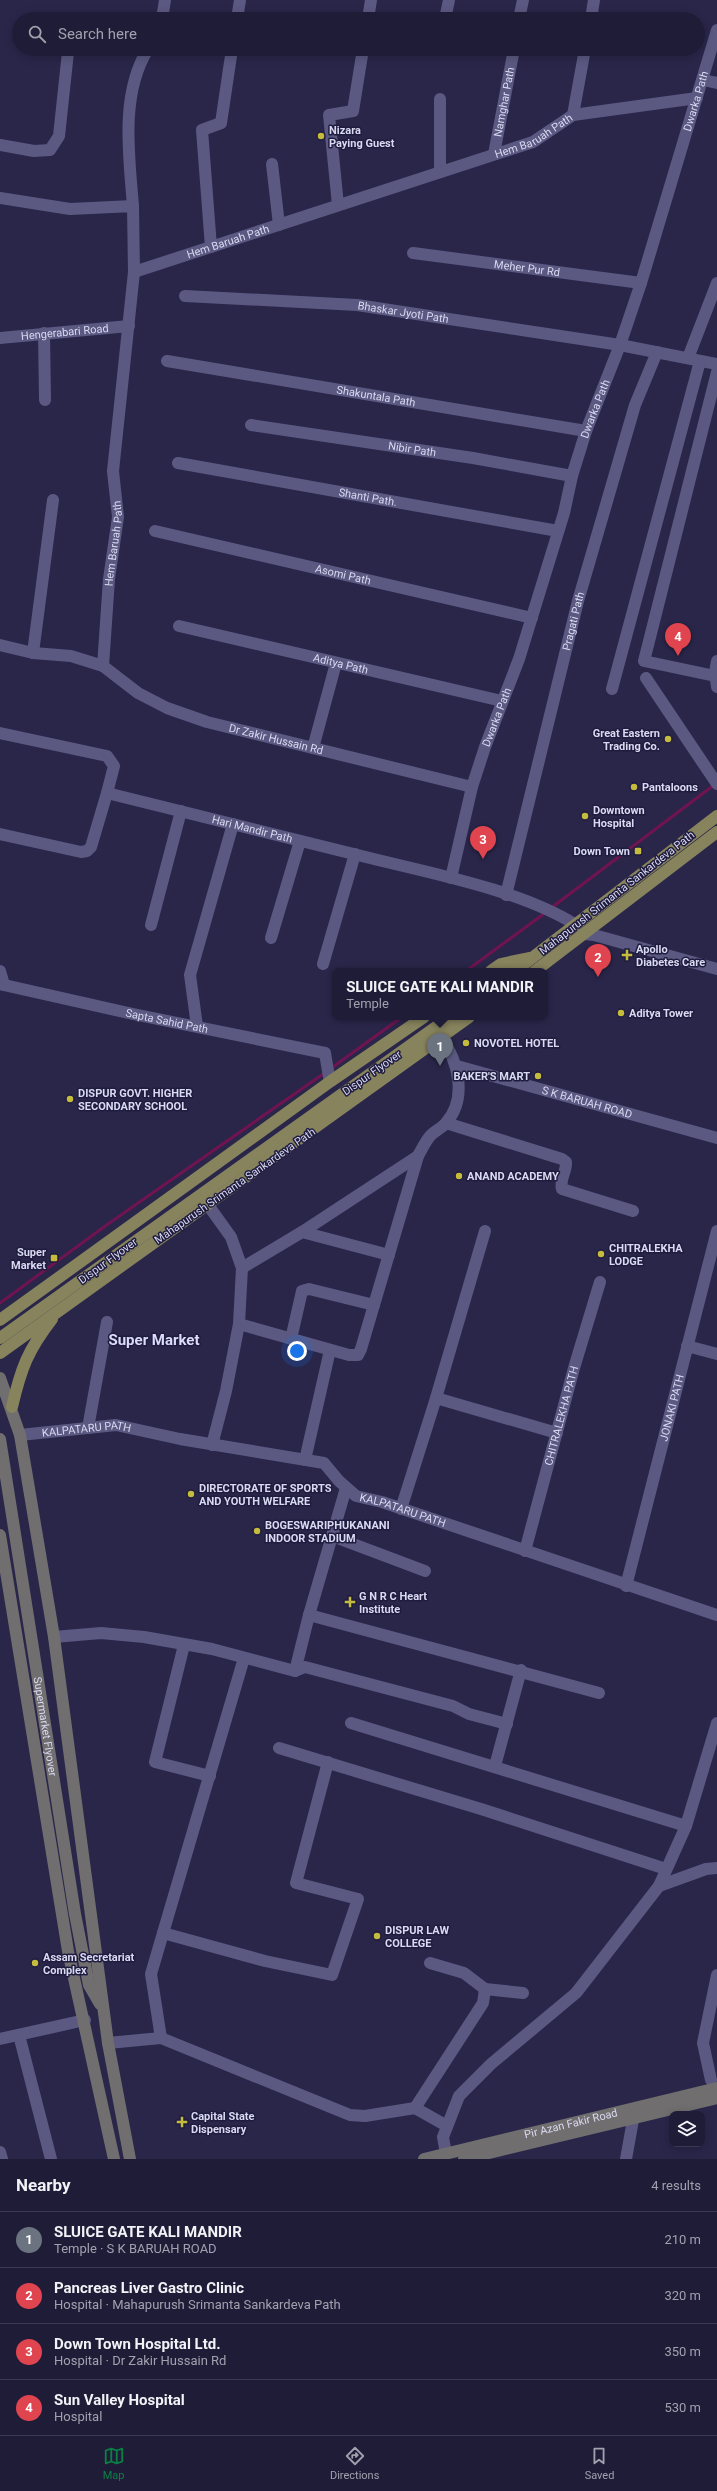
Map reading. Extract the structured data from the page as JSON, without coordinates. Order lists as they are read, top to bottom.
{
  "streets": {
    "main road": [
      "Mahapurush Srimanta Sankardeva Path",
      "Dispur Flyover",
      "Supermarket Flyover",
      "Pir Azan Fakir Road"
    ],
    "street": [
      "Dwarka Path",
      "Namghar Path",
      "Hem Baruah Path",
      "Meher Pur Rd",
      "Bhaskar Jyoti Path",
      "Hengerabari Road",
      "Shakuntala Path",
      "Nibir Path",
      "Shanti Path.",
      "Asomi Path",
      "Pragati Path",
      "Aditya Path",
      "Dr Zakir Hussain Rd",
      "Hari Mandir Path",
      "Sapta Sahid Path",
      "S K BARUAH ROAD",
      "JONAKI PATH",
      "CHITRALEKHA PATH",
      "KALPATARU PATH"
    ]
  },
  "crossings": [
    ["Dwarka Path", "Hem Baruah Path"],
    ["Dwarka Path", "Meher Pur Rd"],
    ["Dwarka Path", "Bhaskar Jyoti Path"],
    ["Dwarka Path", "Shakuntala Path"],
    ["Dwarka Path", "Nibir Path"],
    ["Dwarka Path", "Shanti Path."],
    ["Dwarka Path", "Asomi Path"],
    ["Dwarka Path", "Aditya Path"],
    ["Dwarka Path", "Dr Zakir Hussain Rd"],
    ["Namghar Path", "Hem Baruah Path"],
    ["Hem Baruah Path", "Hengerabari Road"],
    ["Hem Baruah Path", "Dr Zakir Hussain Rd"],
    ["Bhaskar Jyoti Path", "Pragati Path"],
    ["Pragati Path", "Hari Mandir Path"],
    ["Hari Mandir Path", "Mahapurush Srimanta Sankardeva Path"],
    ["JONAKI PATH", "KALPATARU PATH"],
    ["CHITRALEKHA PATH", "KALPATARU PATH"]
  ],
  "districts": ["Super Market"],
  "places": {
    "other": [
      "Nizara Paying Guest",
      "Great Eastern Trading Co.",
      "Pantaloons",
      "Downtown Hospital",
      "Aditya Tower",
      "NOVOTEL HOTEL",
      "BAKER'S MART",
      "DISPUR GOVT. HIGHER SECONDARY SCHOOL",
      "ANAND ACADEMY",
      "CHITRALEKHA LODGE",
      "DIRECTORATE OF SPORTS AND YOUTH WELFARE",
      "BOGESWARIPHUKANANI INDOOR STADIUM",
      "DISPUR LAW COLLEGE",
      "Assam Secretariat Complex"
    ],
    "transit": ["Down Town", "Super Market"],
    "health": ["Apollo Diabetes Care", "G N R C Heart Institute", "Capital State Dispensary"]
  },
  "page": {
    "search": "Search here",
    "pins": [
      "4",
      "3",
      "2",
      "1"
    ],
    "popup": ["SLUICE GATE KALI MANDIR", "Temple"],
    "heading": ["Nearby", "4 results"],
    "list": [
      {
        "mark": "1",
        "name": "SLUICE GATE KALI MANDIR",
        "note": "Temple · S K BARUAH ROAD",
        "value": "210 m"
      },
      {
        "mark": "2",
        "name": "Pancreas Liver Gastro Clinic",
        "note": "Hospital · Mahapurush Srimanta Sankardeva Path",
        "value": "320 m"
      },
      {
        "mark": "3",
        "name": "Down Town Hospital Ltd.",
        "note": "Hospital · Dr Zakir Hussain Rd",
        "value": "350 m"
      },
      {
        "mark": "4",
        "name": "Sun Valley Hospital",
        "note": "Hospital",
        "value": "530 m"
      }
    ],
    "nav": ["Map", "Directions", "Saved"]
  }
}
